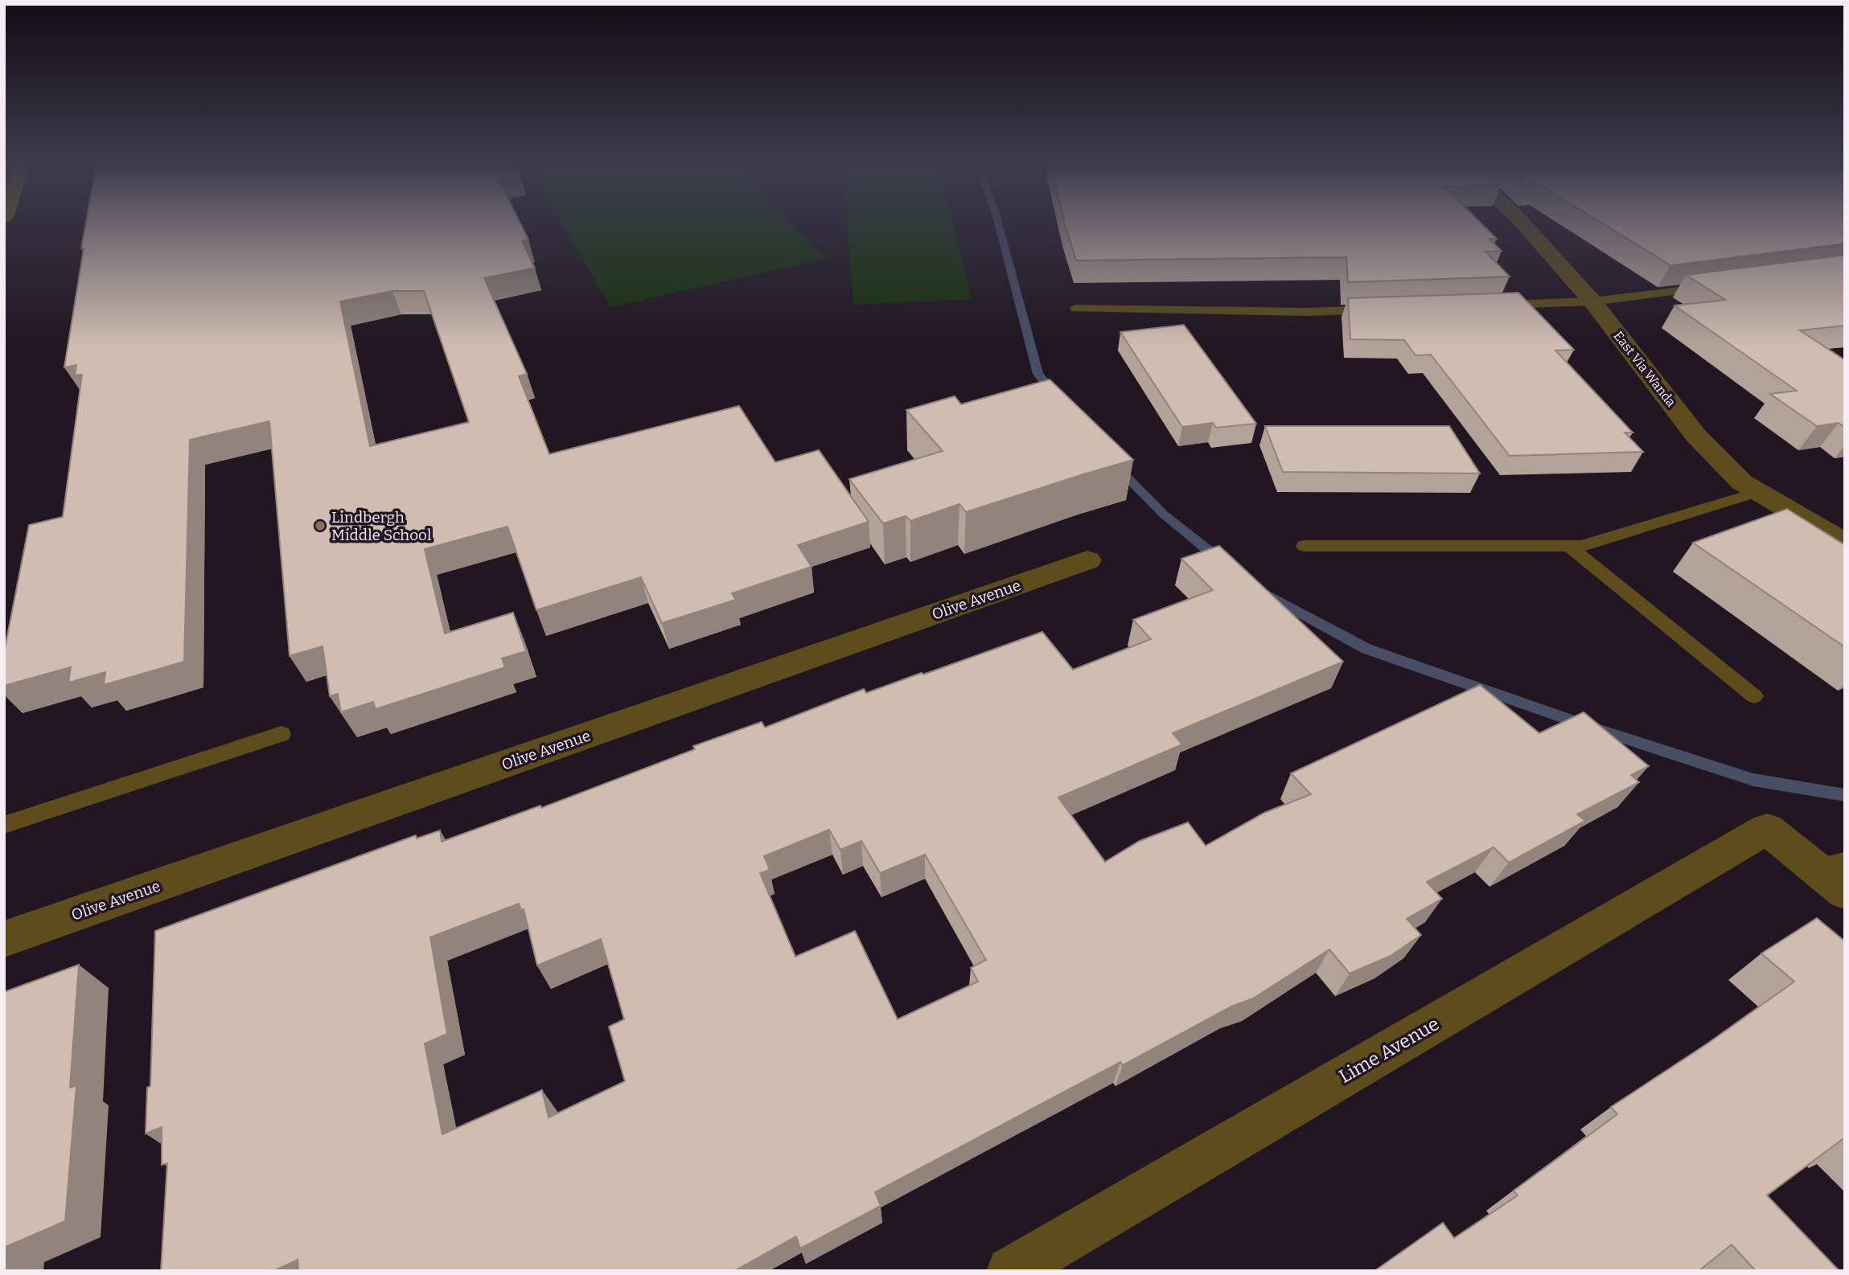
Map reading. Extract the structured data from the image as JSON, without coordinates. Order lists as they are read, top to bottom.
{
  "streets": {
    "street": ["East Via Wanda", "Olive Avenue", "Lime Avenue"]
  },
  "places": ["Lindbergh Middle School"]
}
